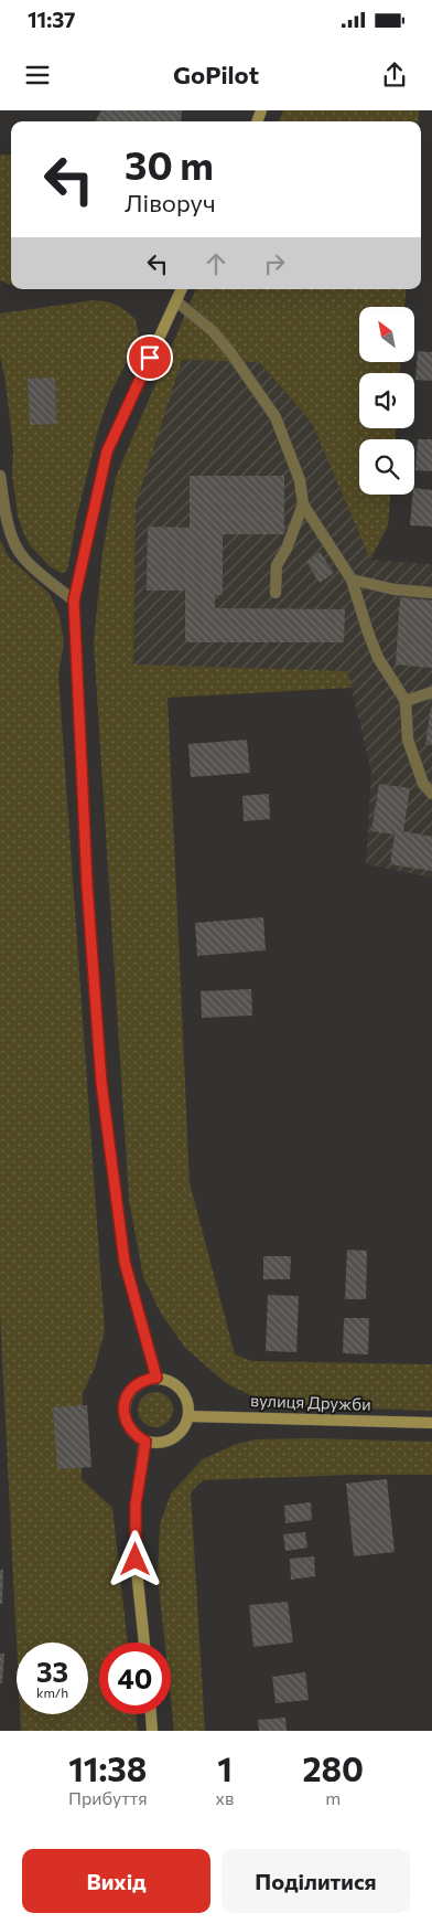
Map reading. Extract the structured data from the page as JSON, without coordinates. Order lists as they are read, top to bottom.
{
  "streets": {
    "street": ["вулиця Дружби"]
  },
  "north": "top left",
  "page": {
    "status": "11:37",
    "header": "GoPilot",
    "turn": ["30 m", "Ліворуч"],
    "speed": "33 km/h",
    "limit": "40",
    "eta": [
      "11:38",
      "Прибуття",
      "1",
      "хв",
      "280",
      "m"
    ],
    "buttons": ["Вихід", "Поділитися"]
  }
}
